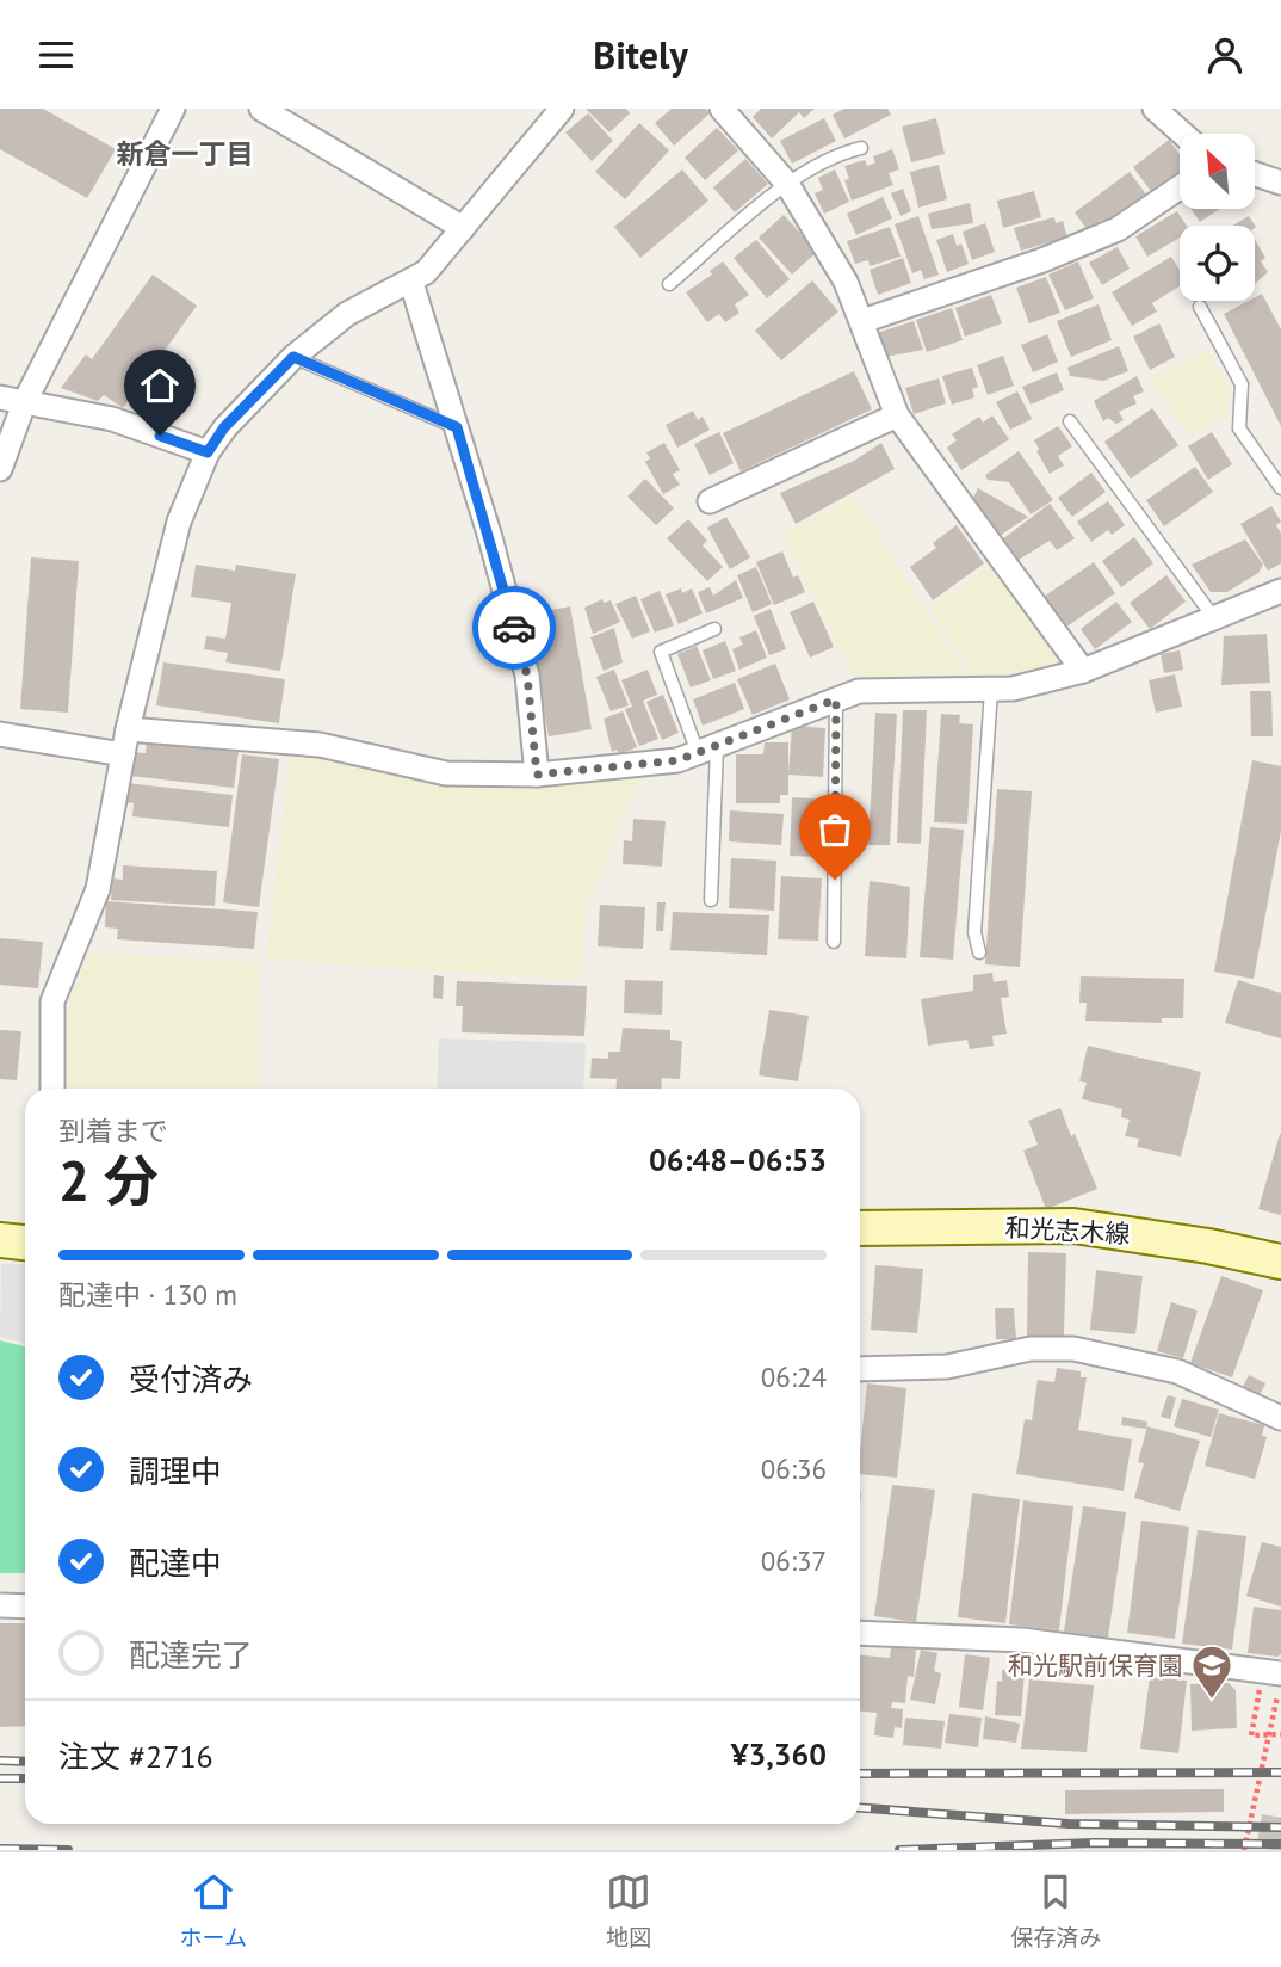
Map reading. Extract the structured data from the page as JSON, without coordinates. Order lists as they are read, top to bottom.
{
  "streets": {
    "main road": ["和光志木線"]
  },
  "districts": ["新倉一丁目"],
  "places": {
    "school or university": ["和光駅前保育園"]
  },
  "north": "top left",
  "page": {
    "header": "Bitely",
    "heading": ["2 分", "到着まで", "06:48–06:53"],
    "panel": ["注文 #2716", "¥3,360"],
    "bar": "配達中 · 130 m",
    "list": [
      ["受付済み", "06:24"],
      ["調理中", "06:36"],
      ["配達中", "06:37"],
      "配達完了"
    ],
    "tabs": ["ホーム", "地図", "保存済み"]
  }
}
